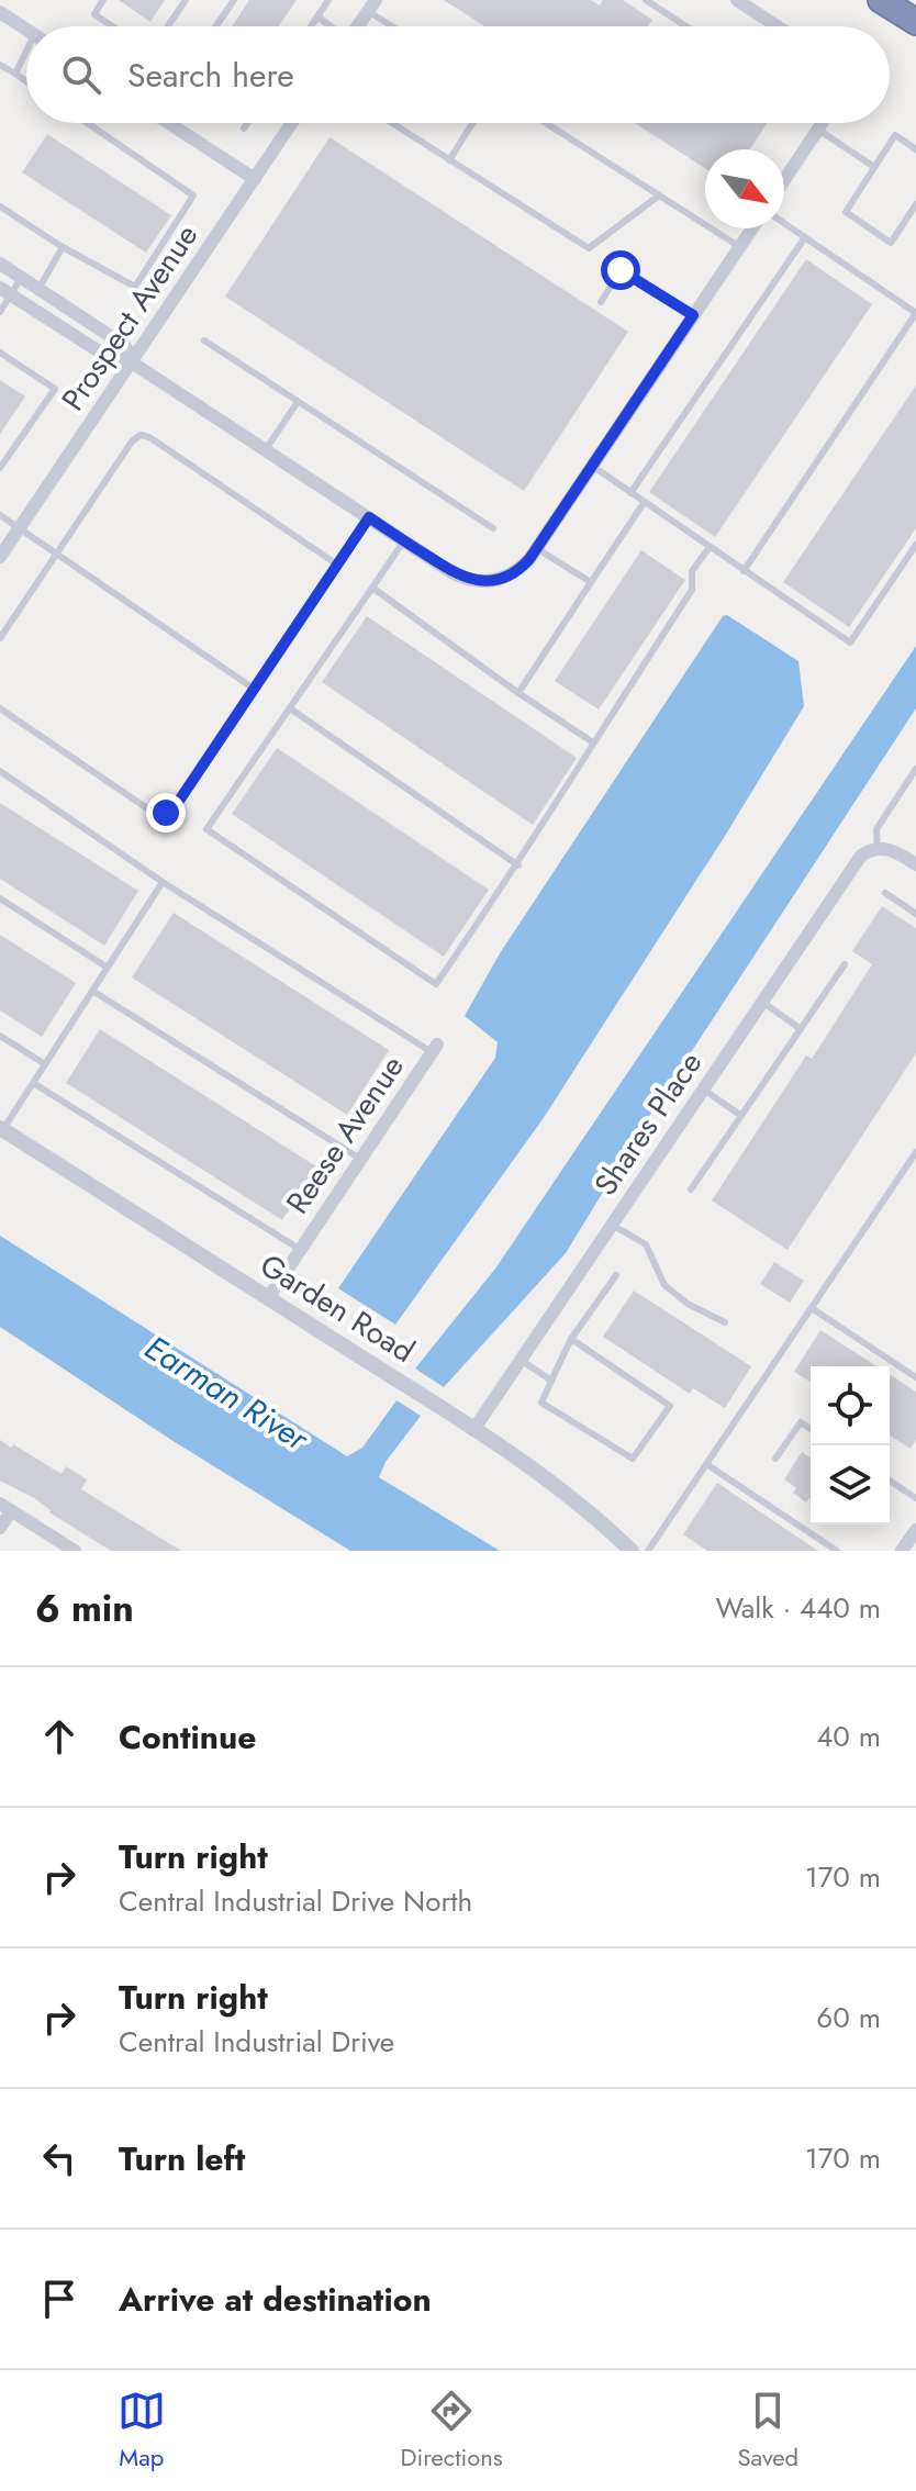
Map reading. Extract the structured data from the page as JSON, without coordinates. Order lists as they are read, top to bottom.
{
  "streets": {
    "street": [
      "Prospect Avenue",
      "Shares Place",
      "Reese Avenue",
      "Garden Road"
    ]
  },
  "crossings": [
    ["Shares Place", "Garden Road"],
    ["Reese Avenue", "Garden Road"]
  ],
  "water": ["Earman River"],
  "north": "bottom right",
  "page": {
    "search": "Search here",
    "heading": ["6 min", "Walk · 440 m"],
    "list": [
      ["Continue", "40 m"],
      ["Turn right", "Central Industrial Drive North", "170 m"],
      ["Turn right", "Central Industrial Drive", "60 m"],
      ["Turn left", "170 m"],
      "Arrive at destination"
    ],
    "nav": ["Map", "Directions", "Saved"]
  }
}
